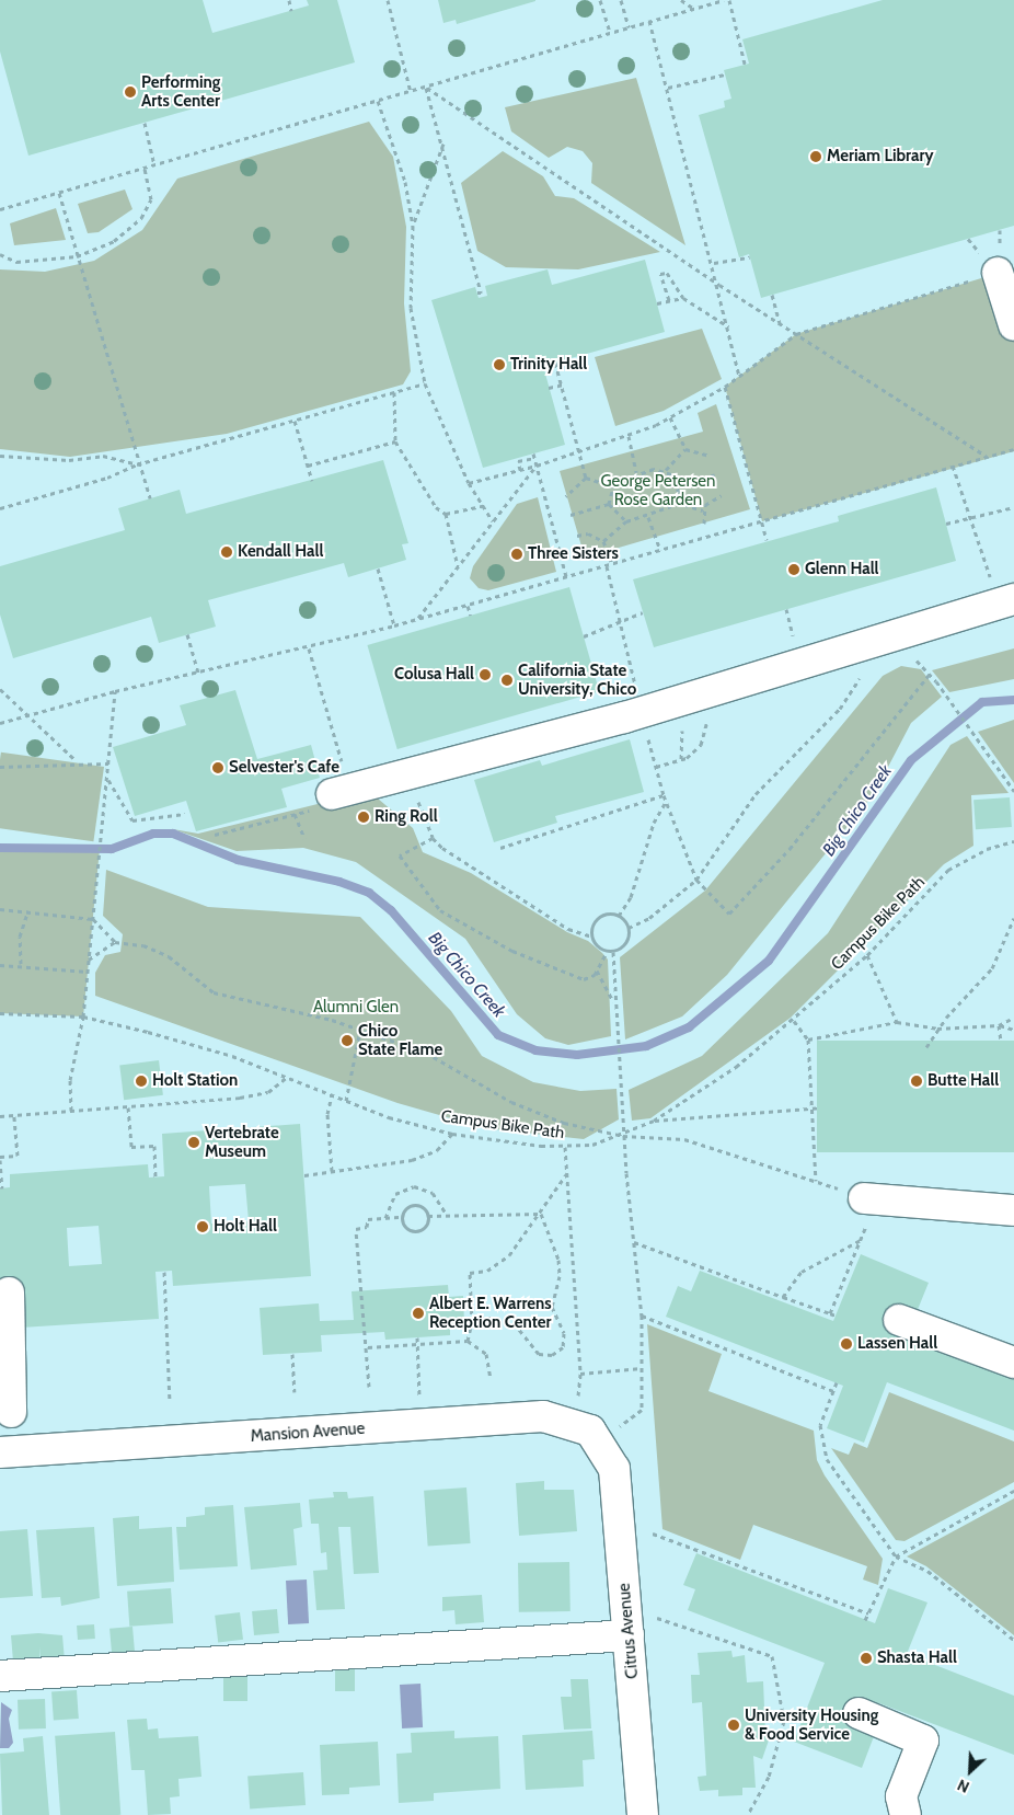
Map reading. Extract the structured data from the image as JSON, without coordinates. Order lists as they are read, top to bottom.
{
  "streets": {
    "street": ["Mansion Avenue", "Citrus Avenue"],
    "path": ["Campus Bike Path"]
  },
  "crossings": [
    ["Mansion Avenue", "Citrus Avenue"]
  ],
  "water": ["Big Chico Creek"],
  "parks": ["George Petersen Rose Garden", "Alumni Glen"],
  "places": [
    "Performing Arts Center",
    "Meriam Library",
    "Trinity Hall",
    "Kendall Hall",
    "Three Sisters",
    "Glenn Hall",
    "Colusa Hall",
    "California State University, Chico",
    "Selvester's Cafe",
    "Ring Roll",
    "Chico State Flame",
    "Holt Station",
    "Butte Hall",
    "Vertebrate Museum",
    "Holt Hall",
    "Albert E. Warrens Reception Center",
    "Lassen Hall",
    "Shasta Hall",
    "University Housing & Food Service"
  ],
  "north": "bottom left"
}
